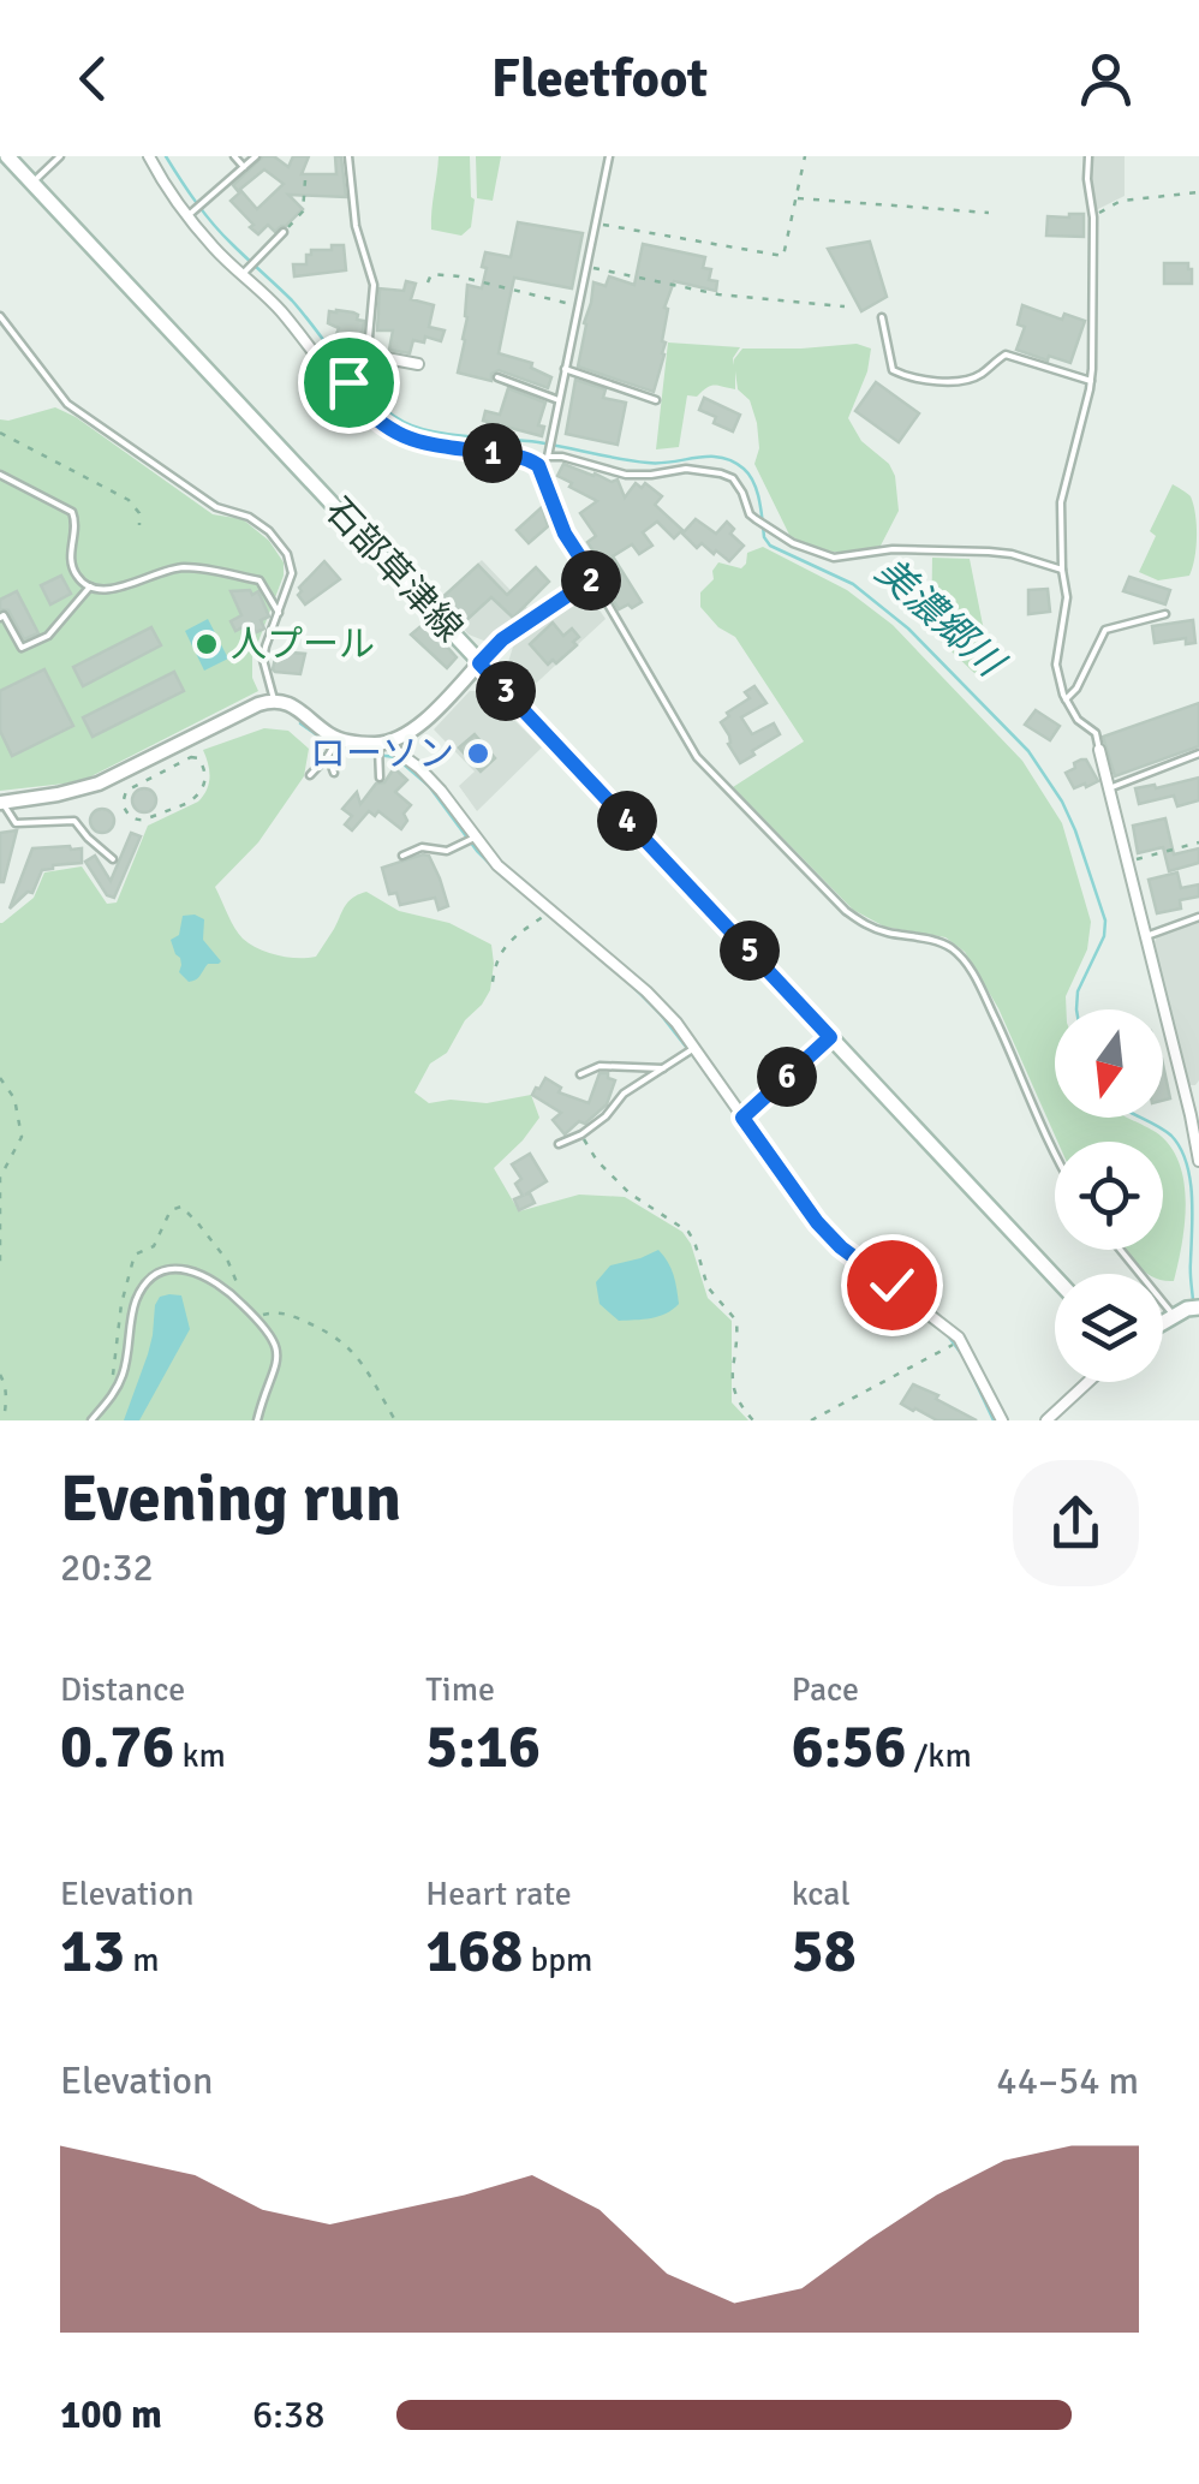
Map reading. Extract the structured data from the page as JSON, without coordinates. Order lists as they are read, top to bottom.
{
  "streets": {
    "main road": ["石部草津線"]
  },
  "water": ["美濃郷川"],
  "places": ["人プール", "ローソン"],
  "north": "bottom",
  "page": {
    "header": "Fleetfoot",
    "pins": [
      "1",
      "2",
      "3",
      "4",
      "5",
      "6"
    ],
    "heading": ["Evening run", "20:32"],
    "stats": [
      ["Distance", "0.76 km"],
      ["Time", "5:16"],
      ["Pace", "6:56 /km"],
      ["Elevation", "13 m"],
      ["Heart rate", "168 bpm"],
      ["kcal", "58"]
    ],
    "chart": ["Elevation", "44–54 m"],
    "list": [
      {
        "name": "100 m",
        "note": "6:38"
      }
    ]
  }
}
